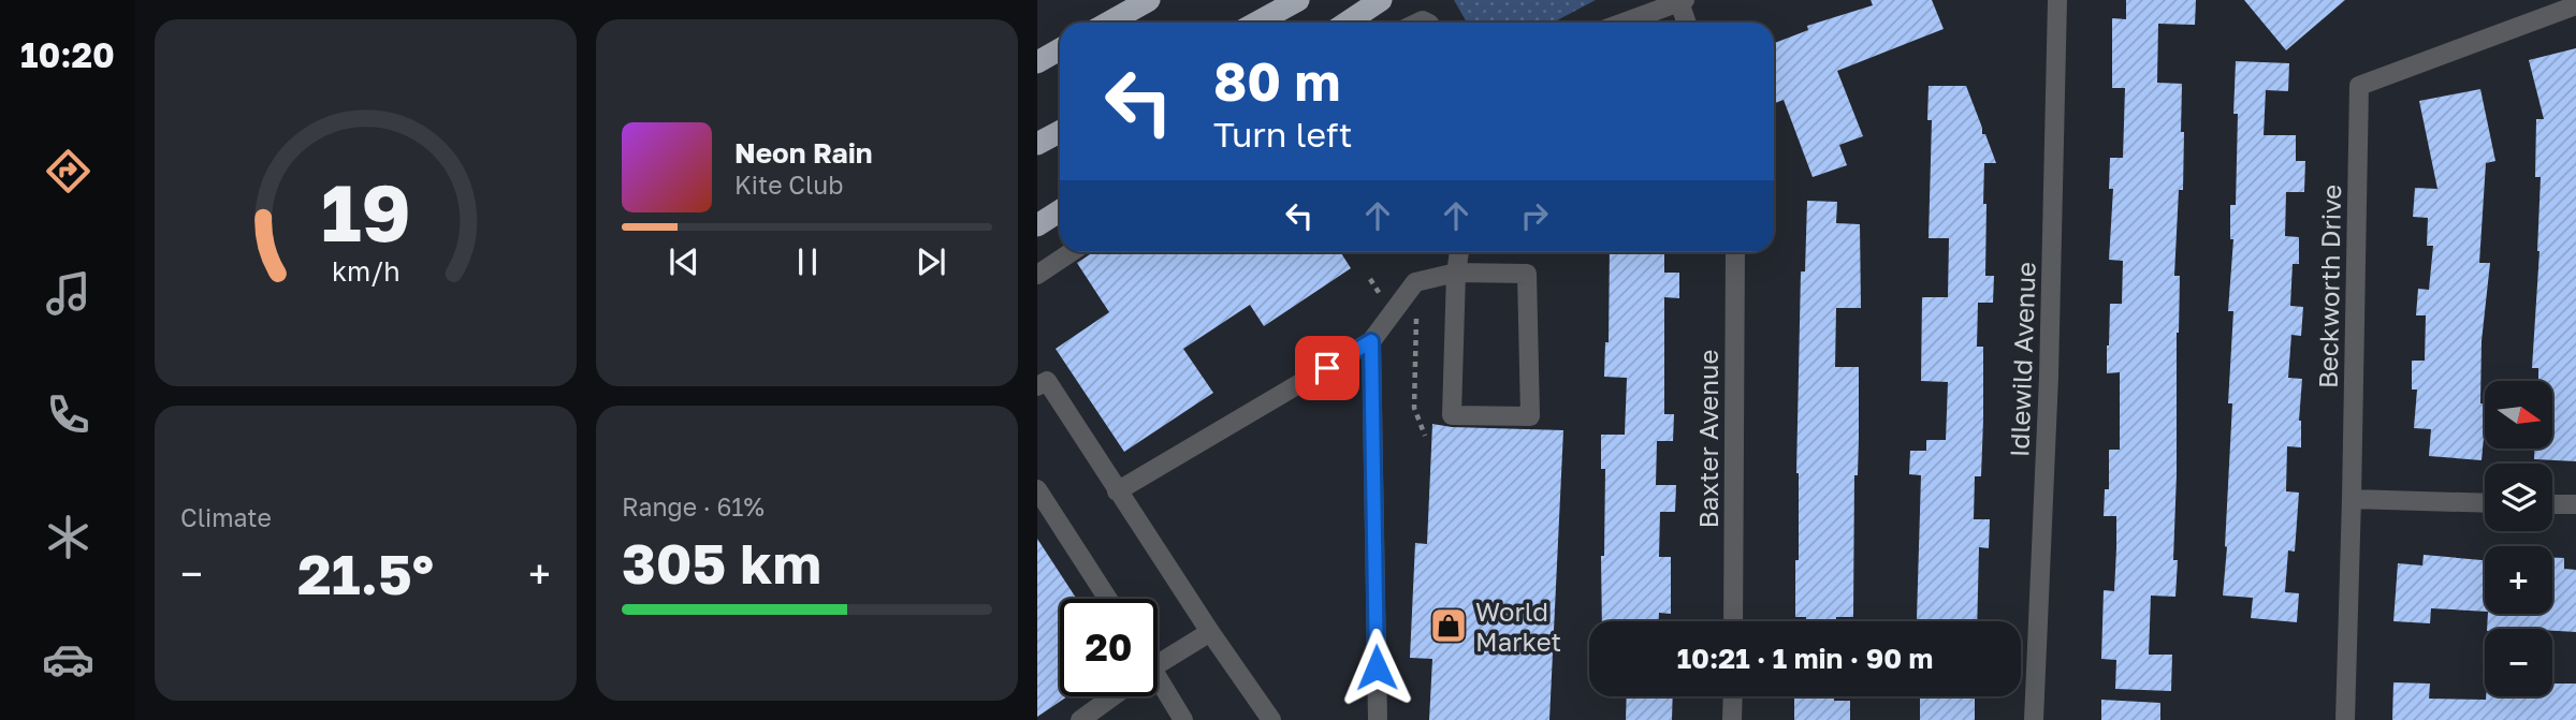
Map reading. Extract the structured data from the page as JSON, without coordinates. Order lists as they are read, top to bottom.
{
  "streets": {
    "street": ["Beckworth Drive", "Idlewild Avenue", "Baxter Avenue"]
  },
  "places": {
    "shop": ["World Market"]
  },
  "north": "right",
  "page": {
    "tabs": "10:20",
    "turn": ["80 m", "Turn left"],
    "song": ["Neon Rain", "Kite Club"],
    "map_buttons": ["+", "−"],
    "tile": [
      "Climate",
      ["Range · 61%", "305 km"]
    ],
    "heat": ["−", "21.5°", "+"],
    "limit": "20",
    "trip": "10:21 · 1 min · 90 m",
    "gauge": ["19", "km/h"]
  }
}
